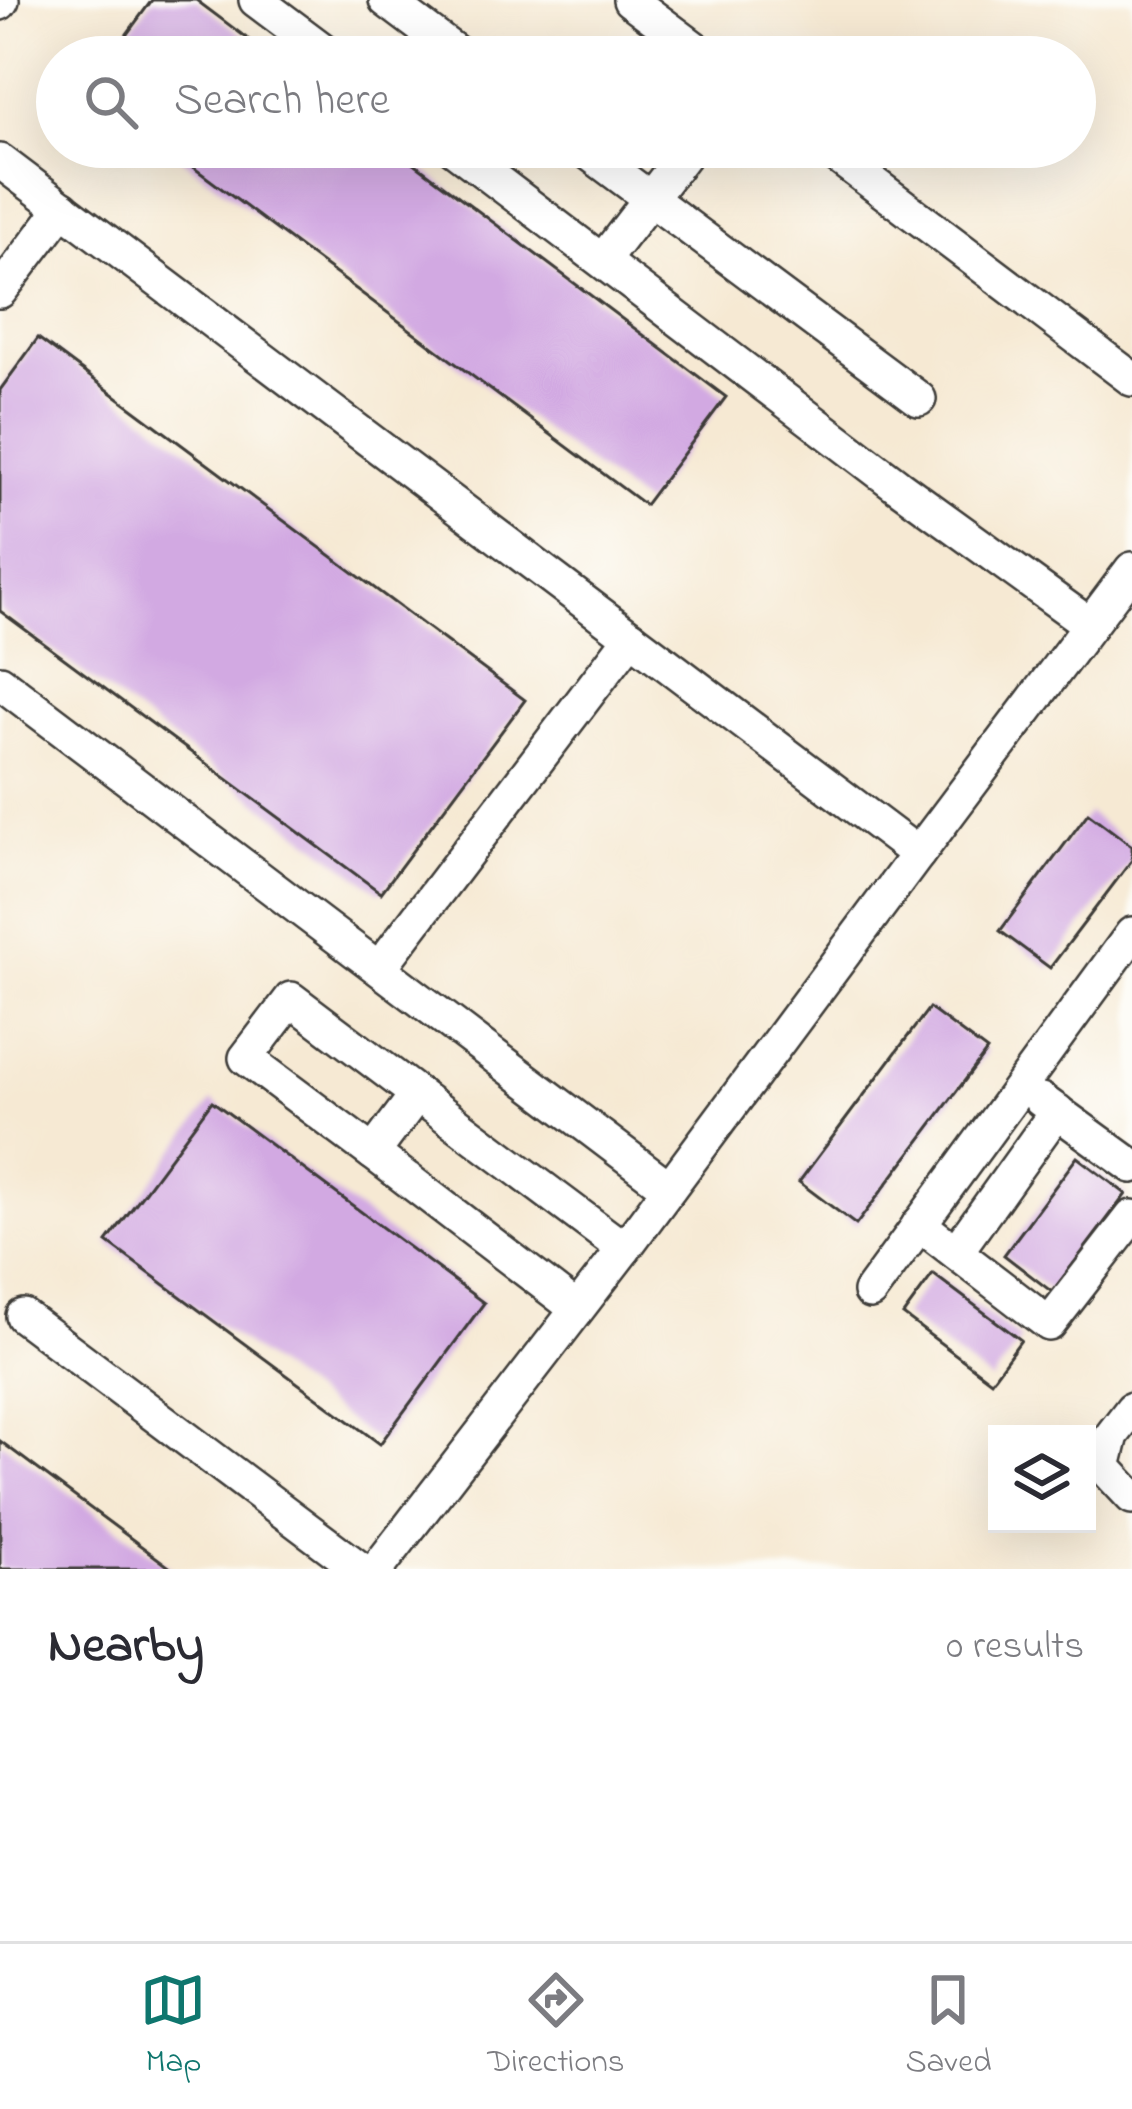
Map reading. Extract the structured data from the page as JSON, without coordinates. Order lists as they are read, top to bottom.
{
  "page": {
    "search": "Search here",
    "heading": ["Nearby", "0 results"],
    "nav": ["Map", "Directions", "Saved"]
  }
}
